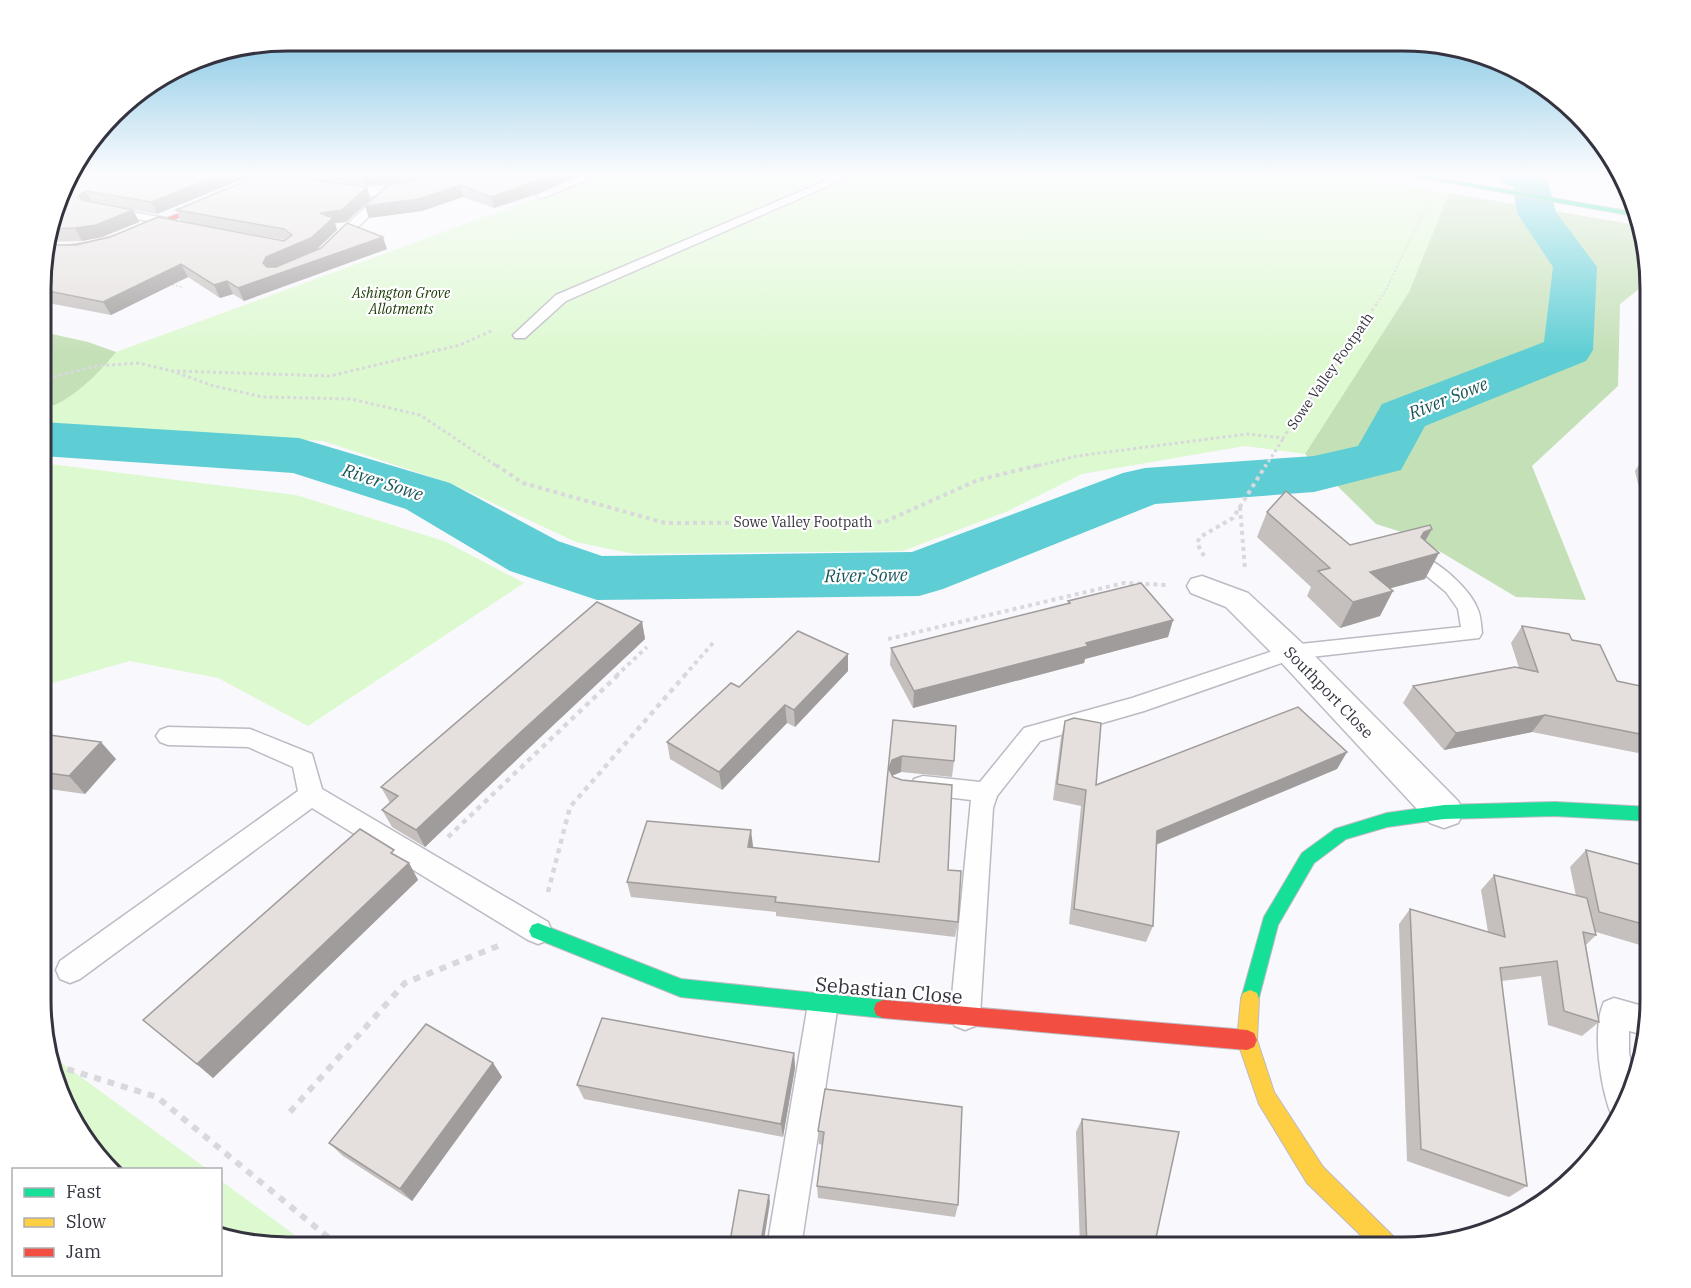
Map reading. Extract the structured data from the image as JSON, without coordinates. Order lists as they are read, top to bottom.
{
  "streets": {
    "street": ["Southport Close", "Sebastian Close"],
    "path": ["Sowe Valley Footpath"]
  },
  "water": ["River Sowe"],
  "parks": ["Ashington Grove Allotments"],
  "legend": ["Fast", "Slow", "Jam"]
}
